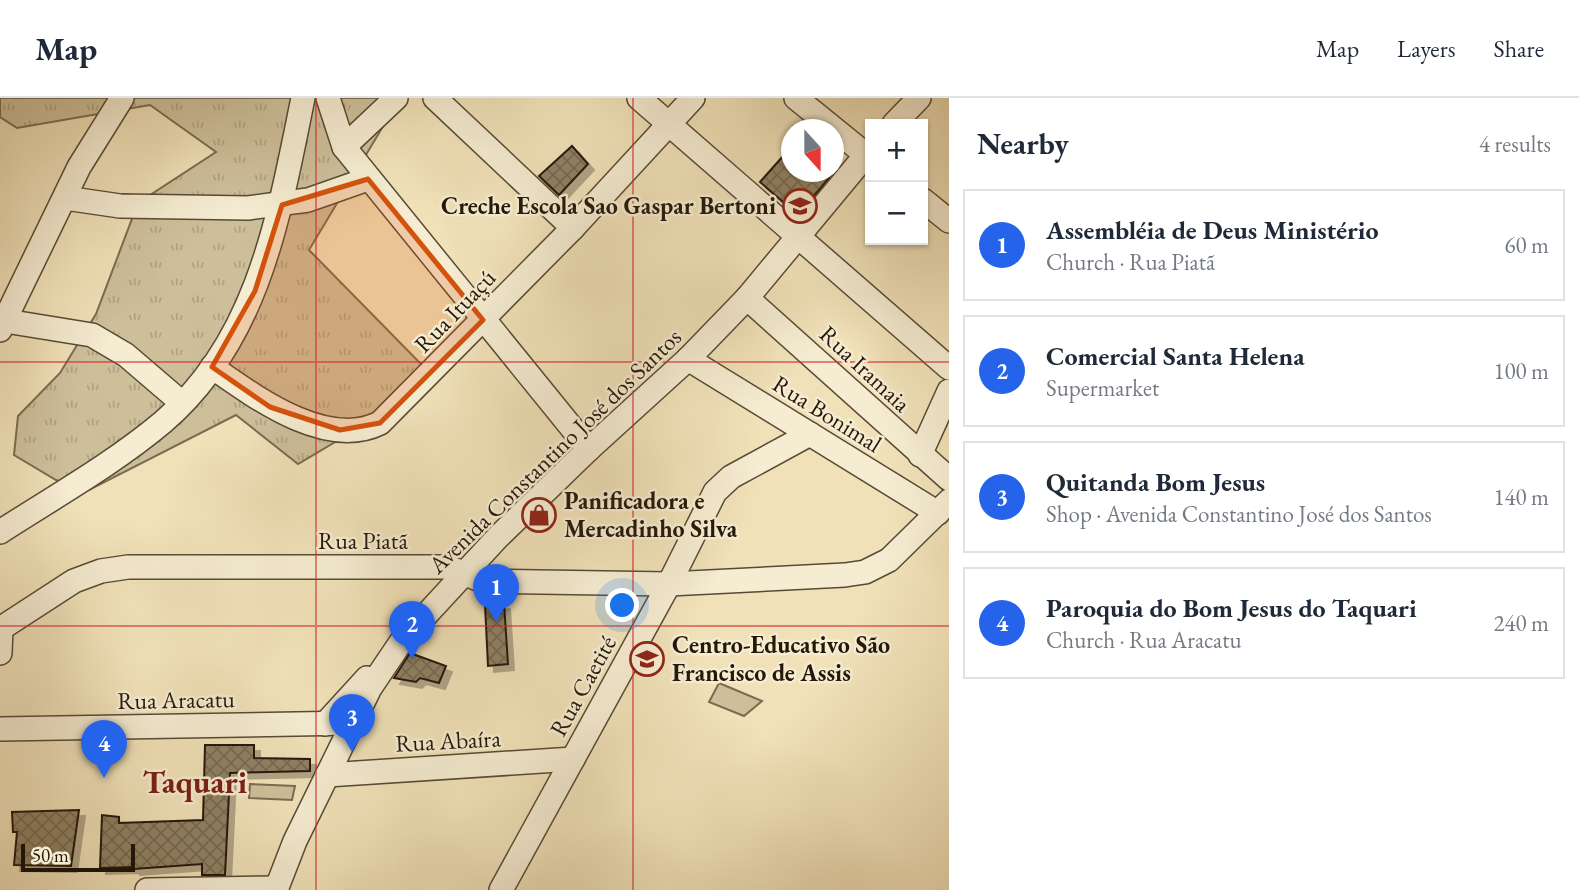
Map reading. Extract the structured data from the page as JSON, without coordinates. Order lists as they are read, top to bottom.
{
  "streets": {
    "street": [
      "Rua Ituaçú",
      "Rua Iramaia",
      "Rua Bonimal",
      "Avenida Constantino José dos Santos",
      "Rua Piatã",
      "Rua Caetité",
      "Rua Aracatu",
      "Rua Abaíra"
    ]
  },
  "crossings": [
    ["Rua Iramaia", "Avenida Constantino José dos Santos"],
    ["Rua Bonimal", "Avenida Constantino José dos Santos"],
    ["Rua Bonimal", "Rua Piatã"],
    ["Rua Bonimal", "Rua Caetité"],
    ["Avenida Constantino José dos Santos", "Rua Piatã"],
    ["Avenida Constantino José dos Santos", "Rua Aracatu"],
    ["Avenida Constantino José dos Santos", "Rua Abaíra"],
    ["Rua Piatã", "Rua Caetité"],
    ["Rua Caetité", "Rua Abaíra"]
  ],
  "districts": ["Taquari"],
  "places": {
    "school or university": ["Creche Escola Sao Gaspar Bertoni", "Centro-Educativo São Francisco de Assis"],
    "shop": ["Panificadora e Mercadinho Silva"]
  },
  "scale_bar": "50 m",
  "north": "bottom",
  "page": {
    "header": "Map",
    "nav": ["Map", "Layers", "Share"],
    "heading": ["Nearby", "4 results"],
    "map_buttons": ["+", "−"],
    "list": [
      {
        "mark": "1",
        "name": "Assembléia de Deus Ministério",
        "note": "Church · Rua Piatã",
        "value": "60 m"
      },
      {
        "mark": "2",
        "name": "Comercial Santa Helena",
        "note": "Supermarket",
        "value": "100 m"
      },
      {
        "mark": "3",
        "name": "Quitanda Bom Jesus",
        "note": "Shop · Avenida Constantino José dos Santos",
        "value": "140 m"
      },
      {
        "mark": "4",
        "name": "Paroquia do Bom Jesus do Taquari",
        "note": "Church · Rua Aracatu",
        "value": "240 m"
      }
    ],
    "pins": [
      "1",
      "2",
      "3",
      "4"
    ],
    "scale": "50 m"
  }
}
